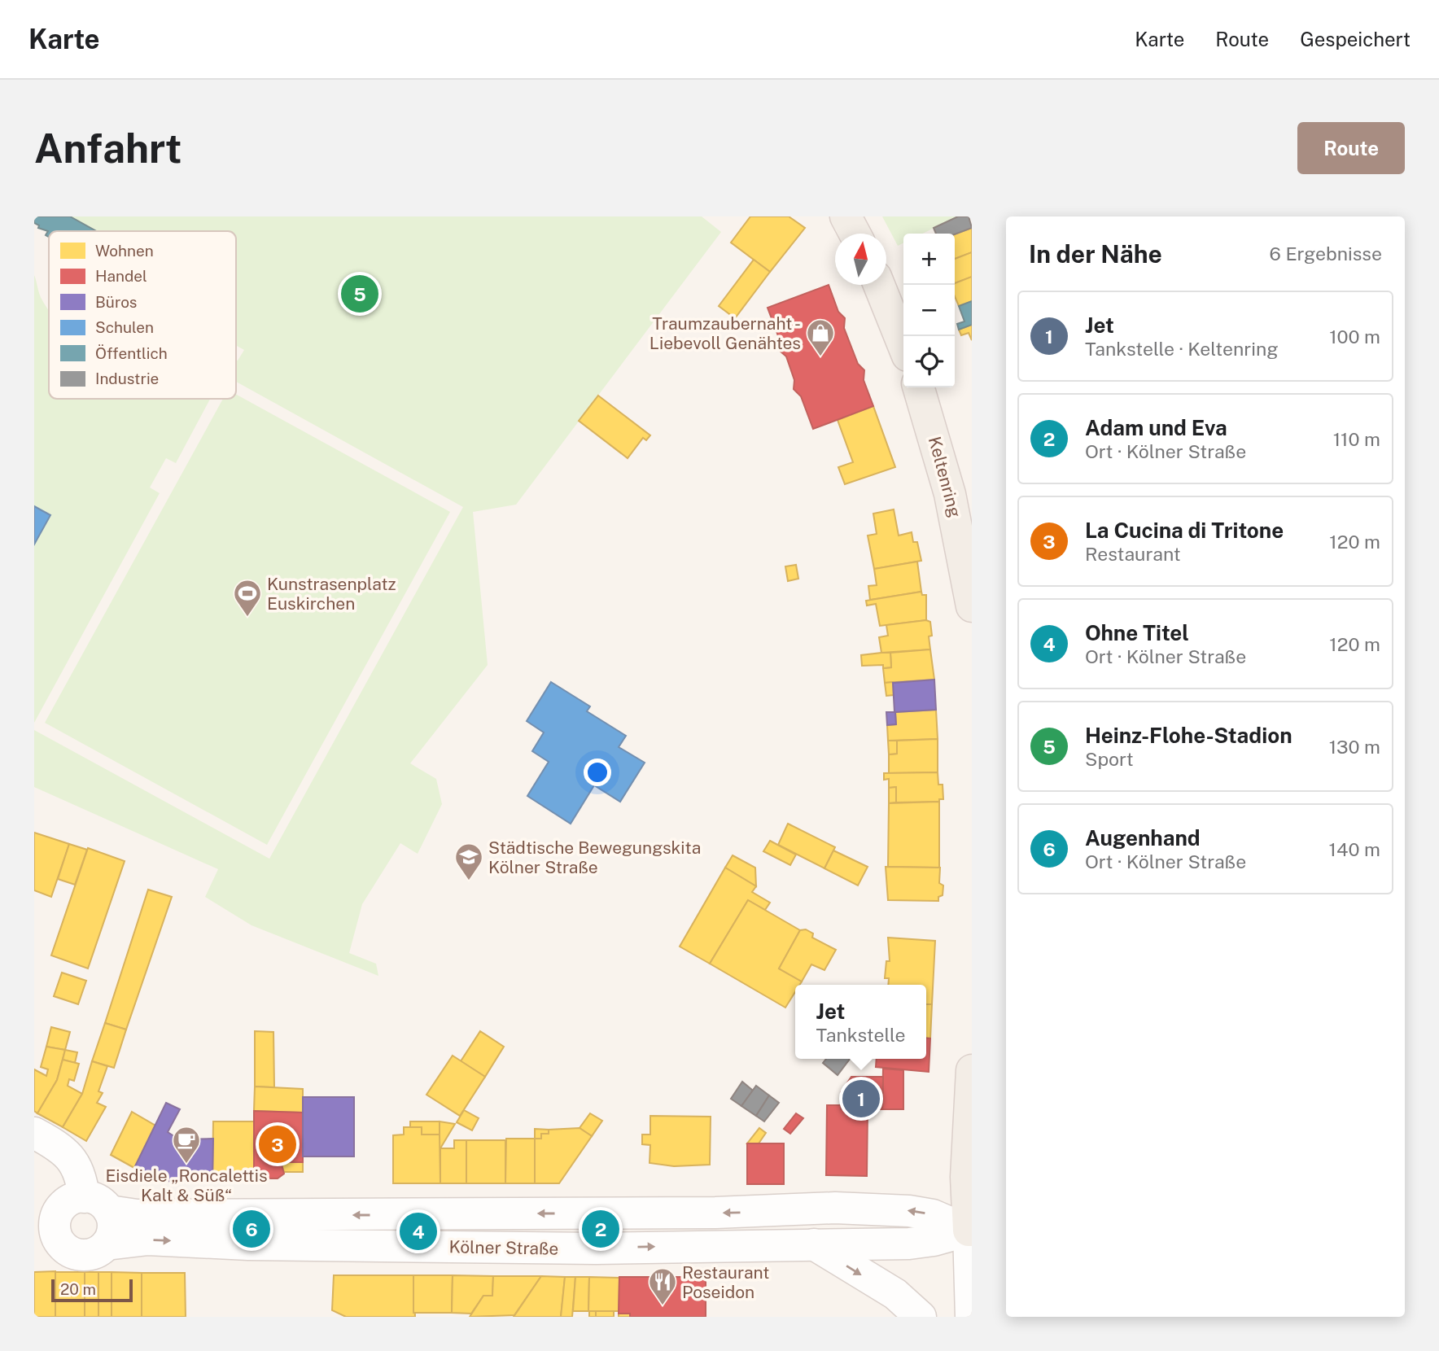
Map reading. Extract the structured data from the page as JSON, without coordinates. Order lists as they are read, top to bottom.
{
  "streets": {
    "main road": ["Keltenring"],
    "street": ["Kölner Straße"]
  },
  "places": {
    "shop": ["Traumzaubernaht - Liebevoll Genähtes"],
    "sports": ["Kunstrasenplatz Euskirchen"],
    "school or university": ["Städtische Bewegungskita Kölner Straße"],
    "cafe": ["Eisdiele „Roncalettis Kalt & Süß“"],
    "restaurant": ["Restaurant Poseidon"]
  },
  "legend": [
    "Wohnen",
    "Handel",
    "Büros",
    "Schulen",
    "Öffentlich",
    "Industrie"
  ],
  "scale_bar": "20 m",
  "north": "top",
  "page": {
    "header": "Karte",
    "nav": ["Karte", "Route", "Gespeichert"],
    "buttons": "Route",
    "title": "Anfahrt",
    "heading": ["In der Nähe", "6 Ergebnisse"],
    "map_buttons": ["+", "−"],
    "pins": [
      "5",
      "1",
      "3",
      "2",
      "6",
      "4"
    ],
    "list": [
      {
        "mark": "1",
        "name": "Jet",
        "note": "Tankstelle · Keltenring",
        "value": "100 m"
      },
      {
        "mark": "2",
        "name": "Adam und Eva",
        "note": "Ort · Kölner Straße",
        "value": "110 m"
      },
      {
        "mark": "3",
        "name": "La Cucina di Tritone",
        "note": "Restaurant",
        "value": "120 m"
      },
      {
        "mark": "4",
        "name": "Ohne Titel",
        "note": "Ort · Kölner Straße",
        "value": "120 m"
      },
      {
        "mark": "5",
        "name": "Heinz-Flohe-Stadion",
        "note": "Sport",
        "value": "130 m"
      },
      {
        "mark": "6",
        "name": "Augenhand",
        "note": "Ort · Kölner Straße",
        "value": "140 m"
      }
    ],
    "popup": ["Jet", "Tankstelle"],
    "scale": "20 m"
  }
}
